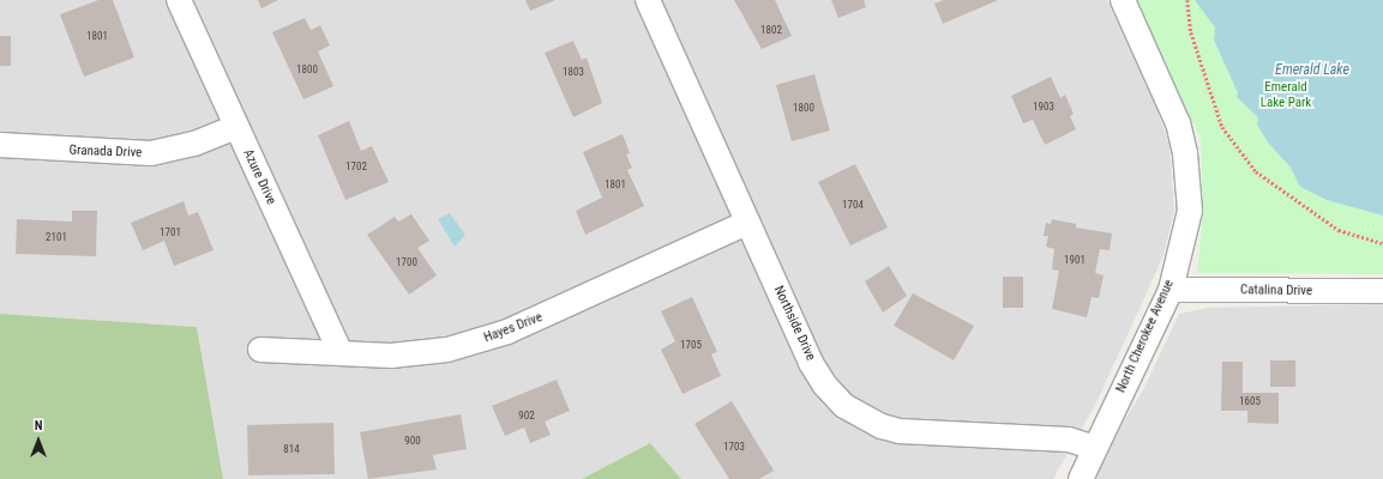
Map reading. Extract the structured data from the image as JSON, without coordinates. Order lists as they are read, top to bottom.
{
  "streets": {
    "street": [
      "Granada Drive",
      "Azure Drive",
      "Catalina Drive",
      "Northside Drive",
      "Hayes Drive",
      "North Cherokee Avenue"
    ]
  },
  "crossings": [
    ["Granada Drive", "Azure Drive"],
    ["Azure Drive", "Hayes Drive"],
    ["Catalina Drive", "North Cherokee Avenue"],
    ["Northside Drive", "Hayes Drive"],
    ["Northside Drive", "North Cherokee Avenue"]
  ],
  "water": ["Emerald Lake"],
  "parks": ["Emerald Lake Park"],
  "house_numbers": [
    "1802",
    "1801",
    "1800",
    "1803",
    "1903",
    "1800",
    "1702",
    "1801",
    "1704",
    "1701",
    "2101",
    "1901",
    "1700",
    "1705",
    "1605",
    "902",
    "900",
    "1703",
    "814"
  ],
  "north": "top"
}
